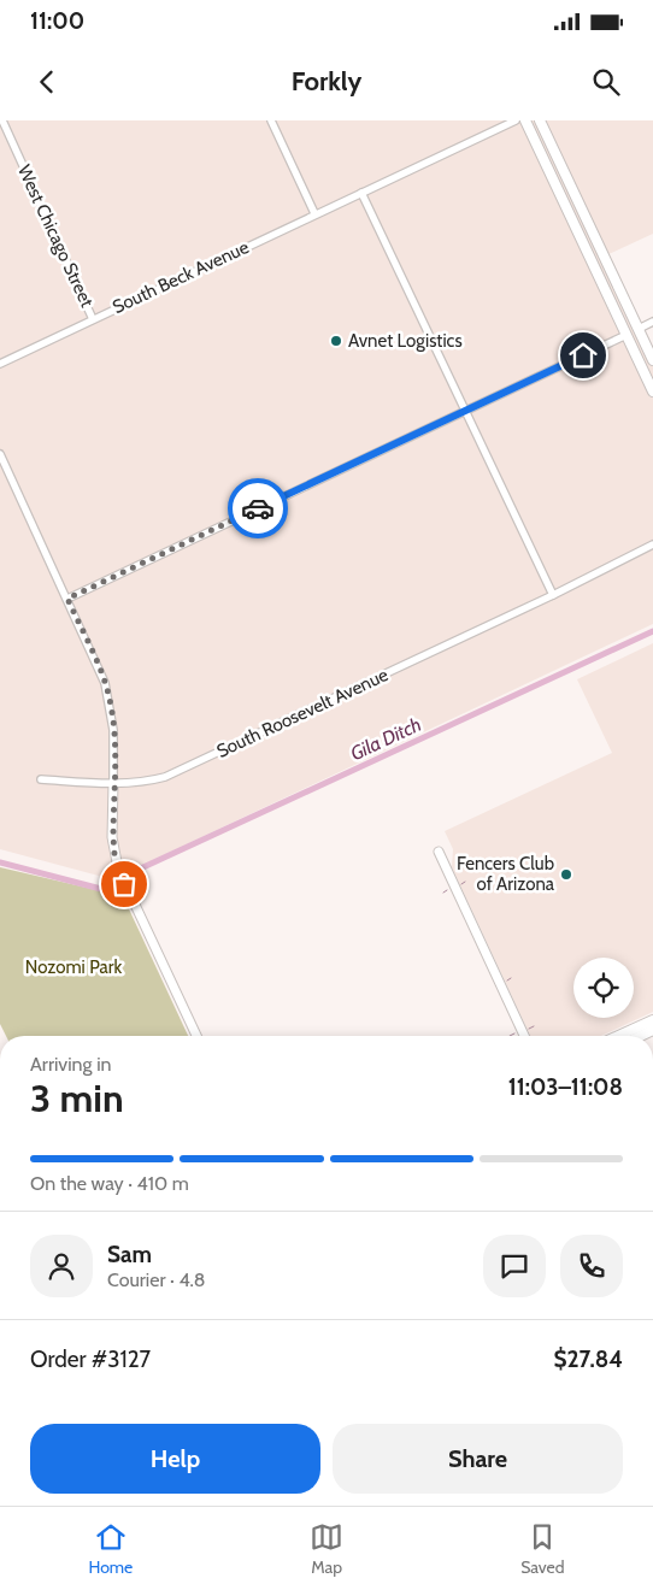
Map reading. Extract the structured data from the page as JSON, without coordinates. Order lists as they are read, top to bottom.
{
  "streets": {
    "street": ["West Chicago Street", "South Beck Avenue", "South Roosevelt Avenue"]
  },
  "crossings": [
    ["West Chicago Street", "South Beck Avenue"]
  ],
  "water": ["Gila Ditch"],
  "parks": ["Nozomi Park"],
  "places": ["Avnet Logistics", "Fencers Club of Arizona"],
  "page": {
    "status": "11:00",
    "header": "Forkly",
    "heading": ["3 min", "Arriving in", "11:03–11:08"],
    "panel": [
      "Sam",
      "Courier · 4.8",
      "Order #3127",
      "$27.84"
    ],
    "bar": "On the way · 410 m",
    "buttons": ["Help", "Share"],
    "tabs": ["Home", "Map", "Saved"]
  }
}
